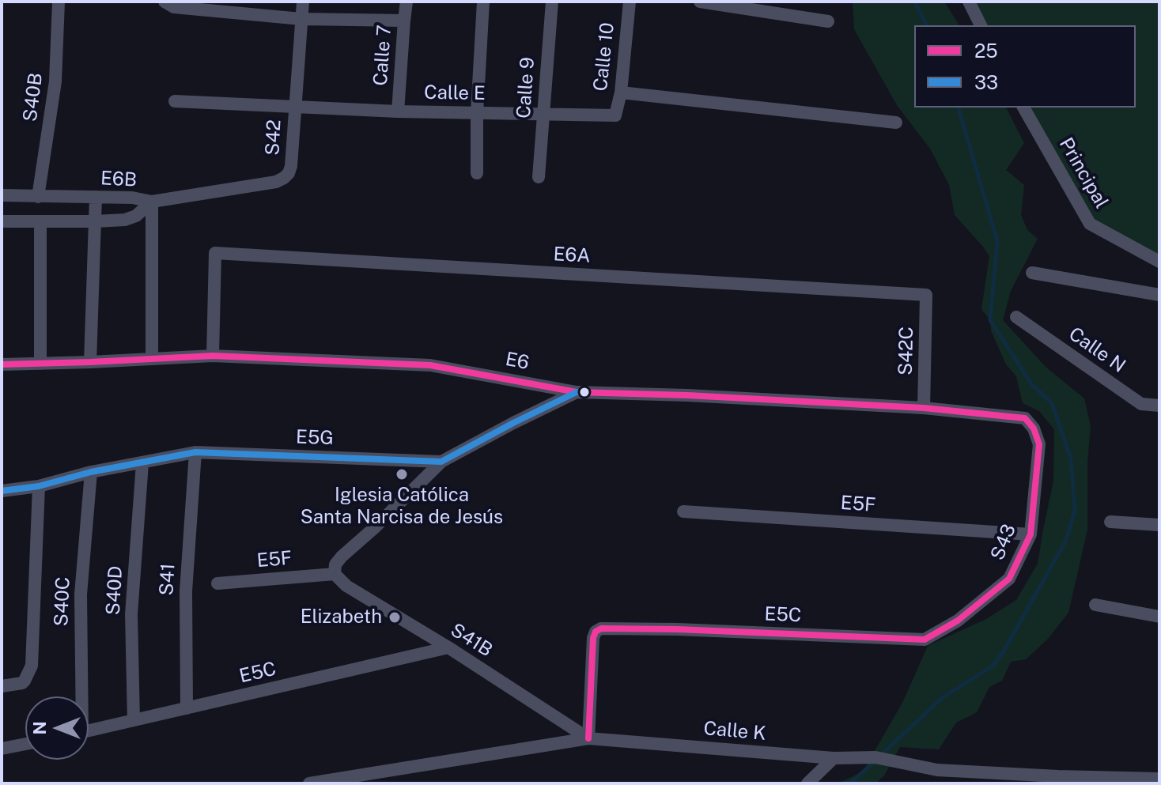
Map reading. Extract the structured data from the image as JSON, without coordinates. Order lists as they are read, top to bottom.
{
  "streets": {
    "street": [
      "Calle 7",
      "Calle 10",
      "Calle 9",
      "Calle E",
      "S40B",
      "S42",
      "Principal",
      "E6B",
      "E6A",
      "Calle N",
      "S42C",
      "E6",
      "E5G",
      "E5F",
      "S43",
      "S41",
      "S40D",
      "S40C",
      "E5C",
      "S41B",
      "Calle K"
    ]
  },
  "crossings": [
    ["Calle 7", "Calle E"],
    ["Calle 10", "Calle E"],
    ["Calle 9", "Calle E"],
    ["Calle E", "S42"],
    ["S40B", "E6B"],
    ["S42", "E6B"],
    ["E6A", "S42C"],
    ["E6A", "E6"],
    ["S42C", "E6"],
    ["E6", "S43"],
    ["E5G", "S41"],
    ["E5G", "S40D"],
    ["E5G", "S40C"],
    ["E5F", "S43"],
    ["E5F", "S41B"],
    ["S43", "E5C"],
    ["S41", "E5C"],
    ["S40D", "E5C"],
    ["E5C", "S41B"],
    ["E5C", "Calle K"],
    ["S41B", "Calle K"]
  ],
  "places": ["Iglesia Católica Santa Narcisa de Jesús", "Elizabeth"],
  "lines": ["transit line 25", "transit line 33"],
  "legend": ["25", "33"],
  "north": "left"
}
